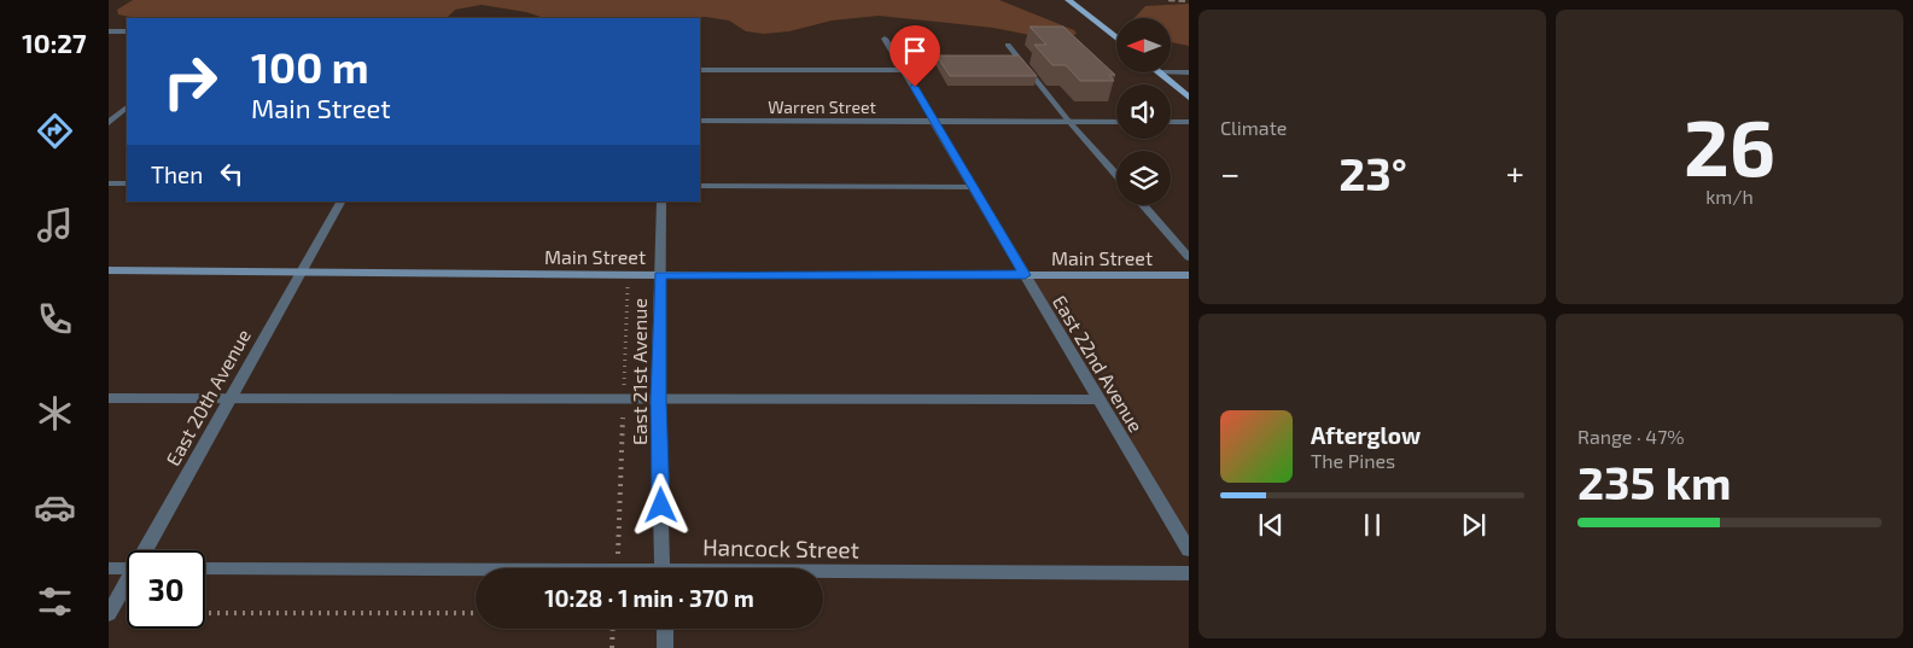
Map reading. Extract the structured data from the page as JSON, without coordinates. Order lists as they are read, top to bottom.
{
  "streets": {
    "street": [
      "Warren Street",
      "Main Street",
      "East 22nd Avenue",
      "East 21st Avenue",
      "East 20th Avenue",
      "Hancock Street"
    ]
  },
  "crossings": [
    ["Warren Street", "East 22nd Avenue"],
    ["Main Street", "East 22nd Avenue"],
    ["Main Street", "East 21st Avenue"],
    ["Main Street", "East 20th Avenue"]
  ],
  "north": "left",
  "page": {
    "tabs": "10:27",
    "tile": [
      "Climate",
      ["26", "km/h"],
      ["Range · 47%", "235 km"]
    ],
    "turn": ["100 m", "Main Street"],
    "then": "Then",
    "heat": ["−", "23°", "+"],
    "song": ["Afterglow", "The Pines"],
    "limit": "30",
    "trip": "10:28 · 1 min · 370 m"
  }
}
